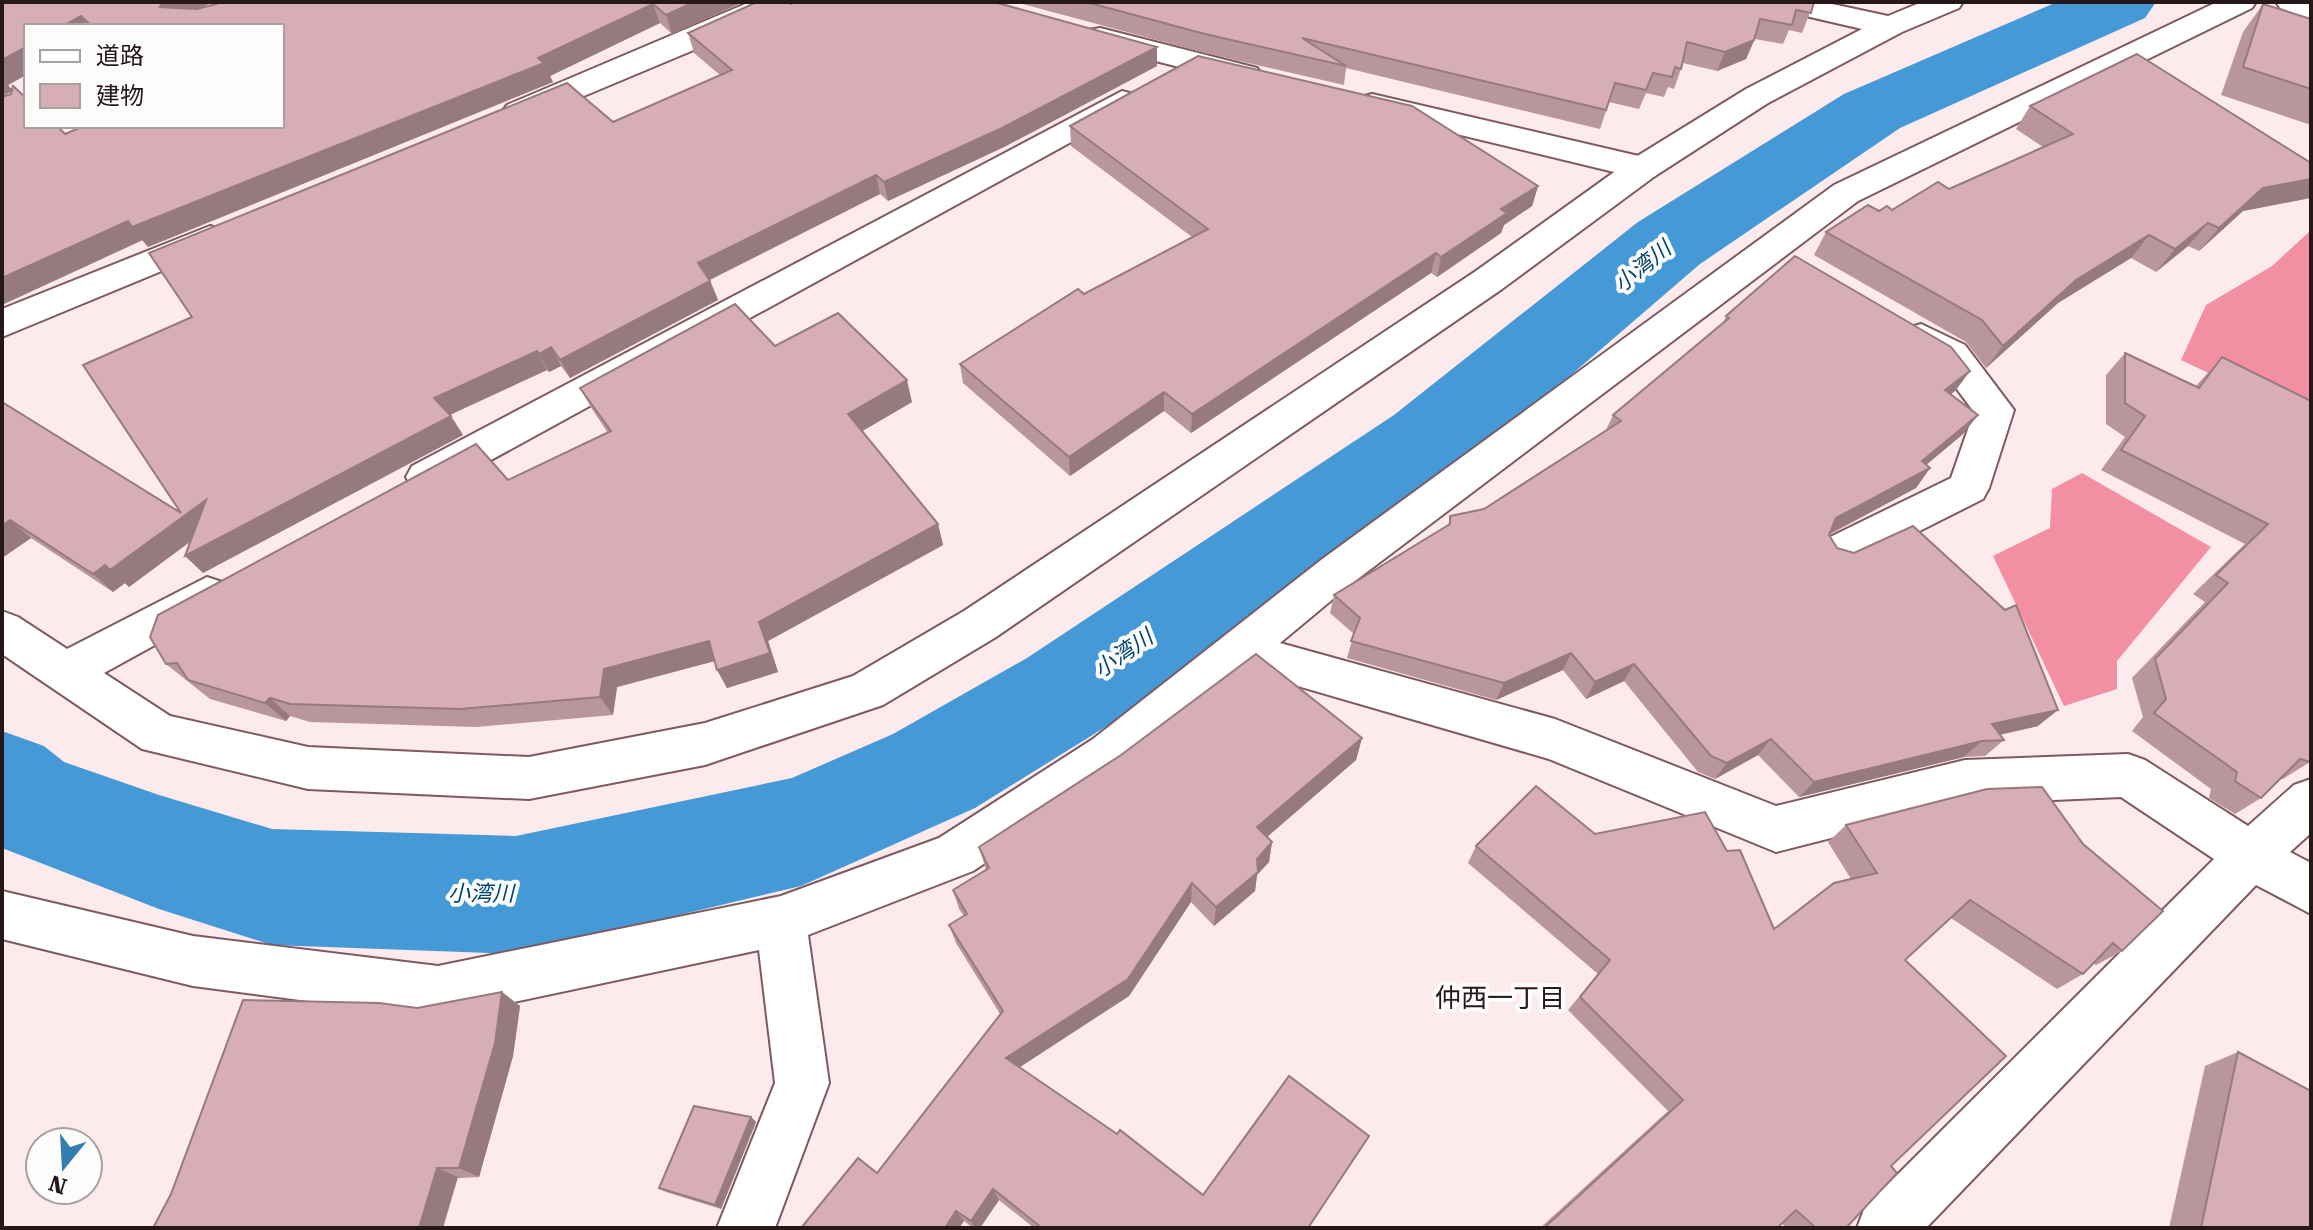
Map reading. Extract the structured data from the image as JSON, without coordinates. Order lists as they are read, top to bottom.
{
  "districts": ["仲西一丁目"],
  "water": ["小湾川"],
  "legend": ["道路", "建物"],
  "north": "bottom"
}
